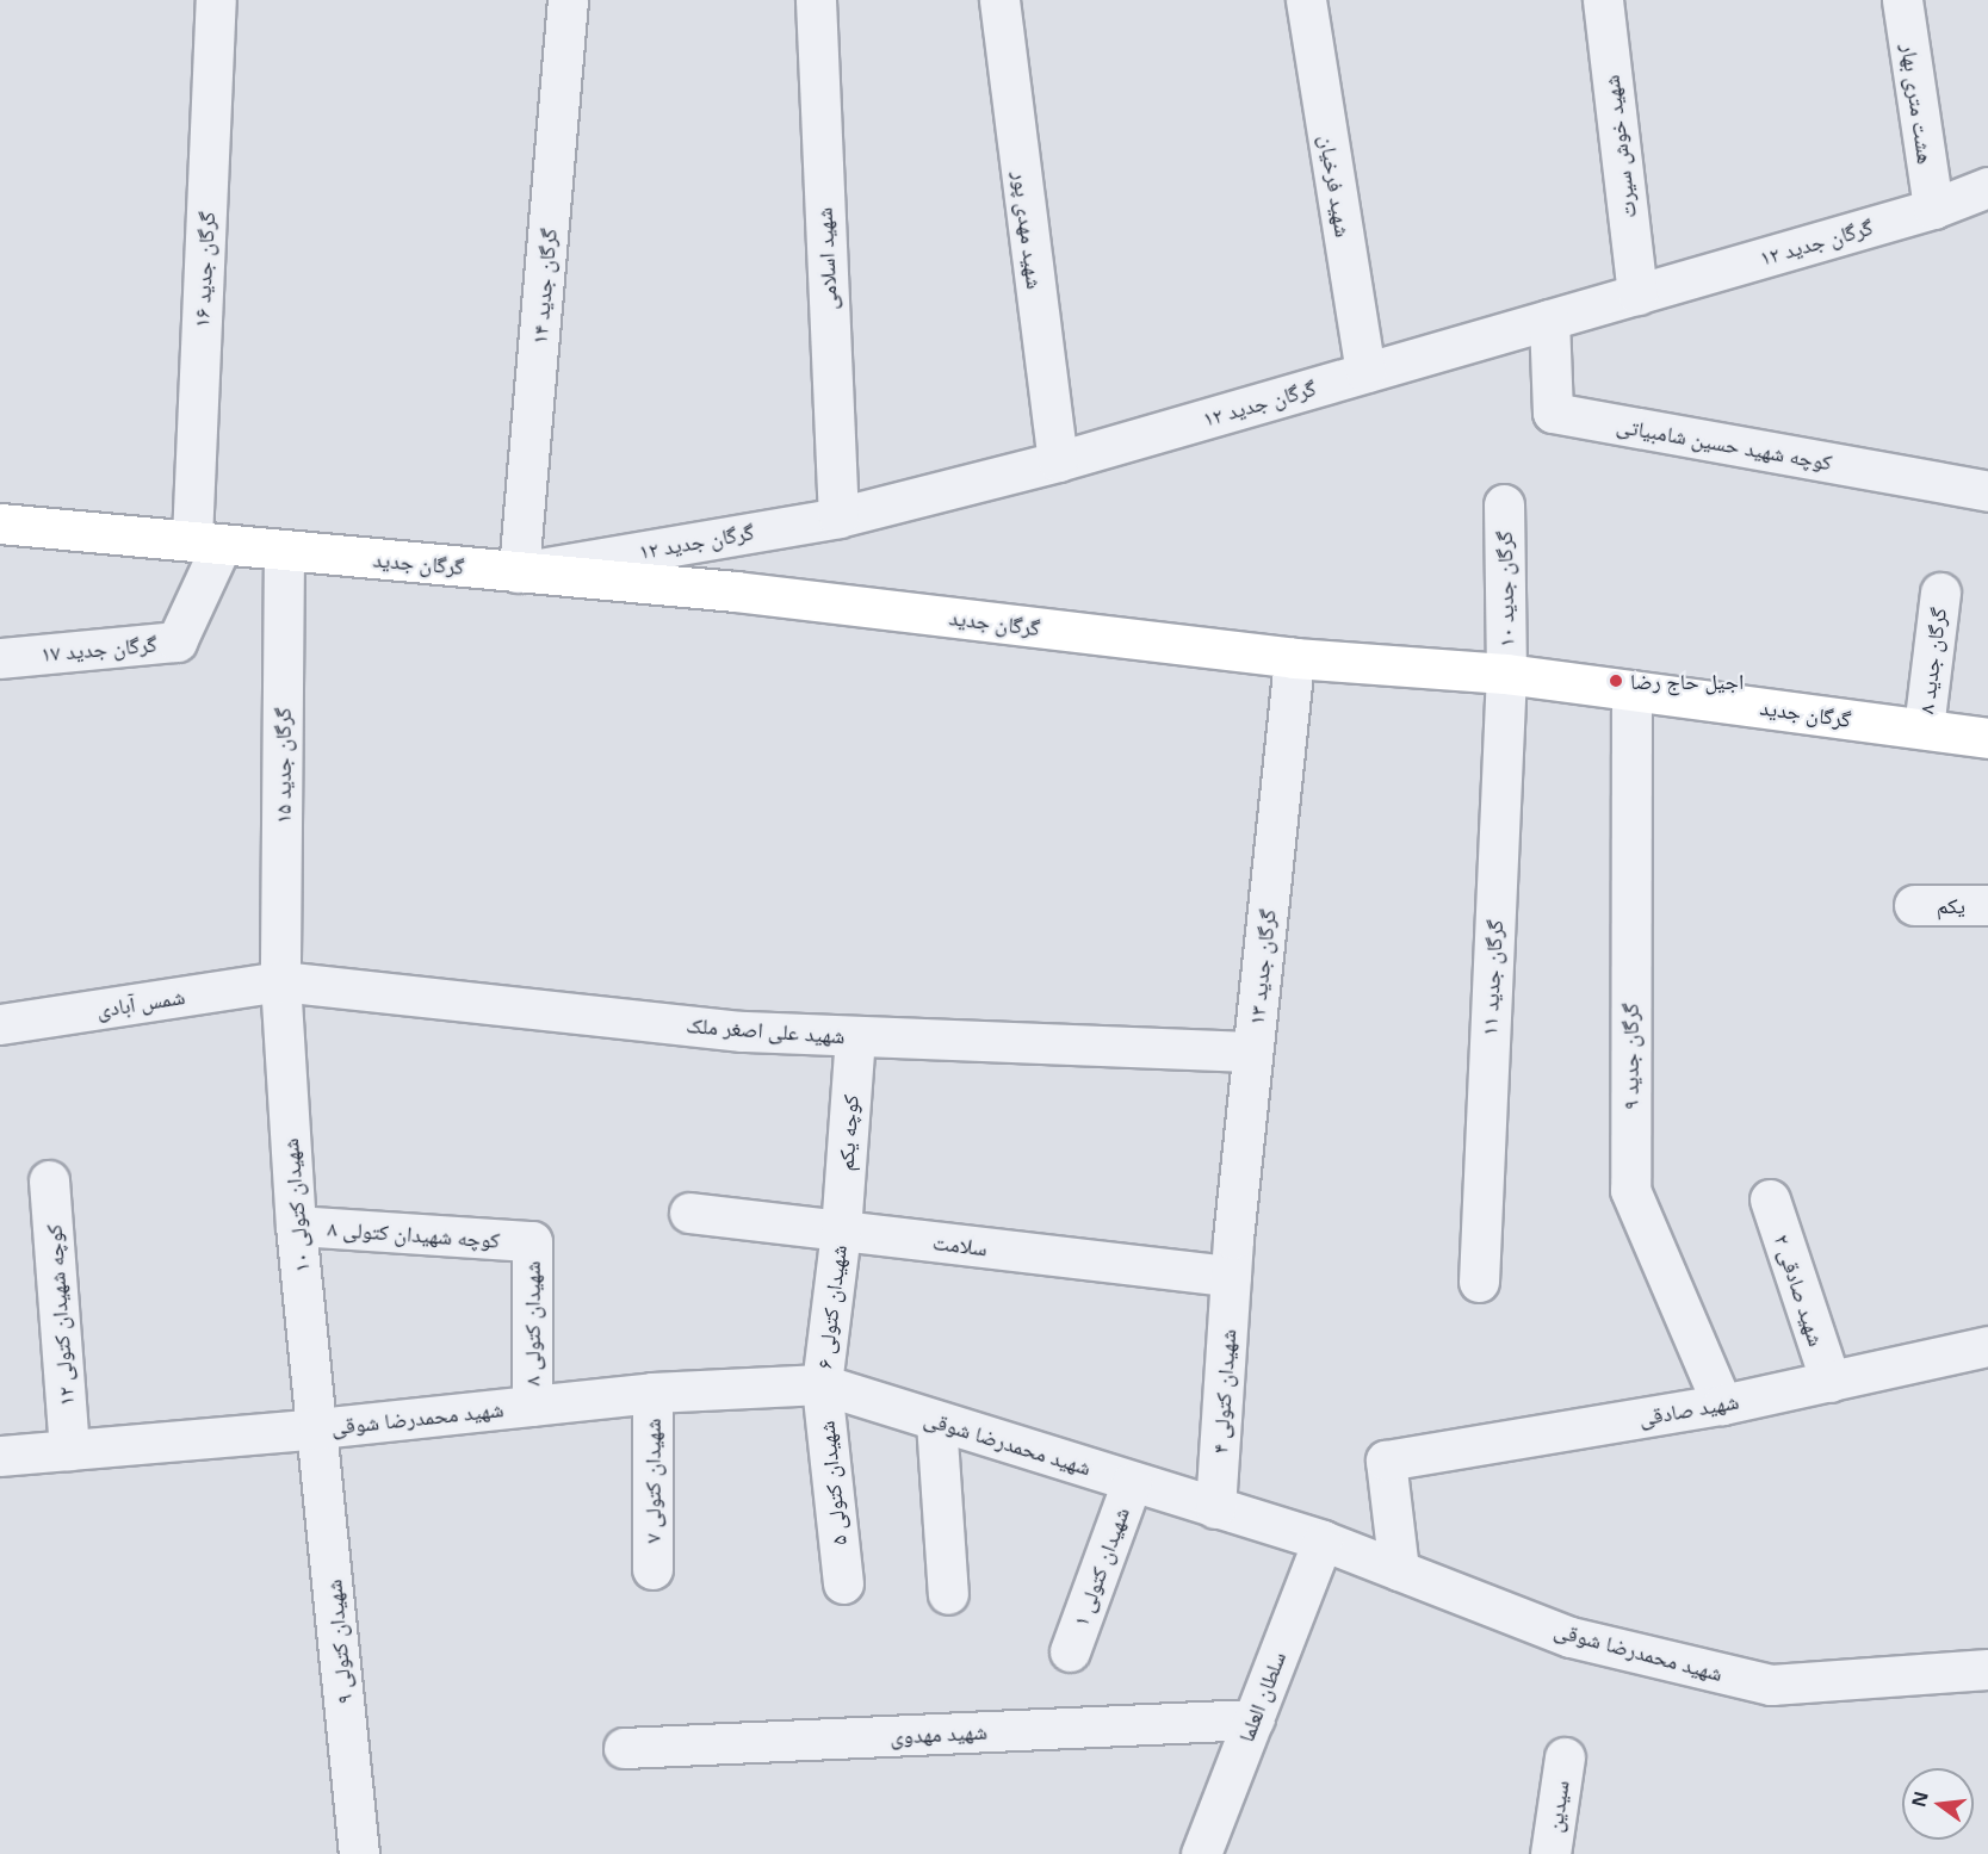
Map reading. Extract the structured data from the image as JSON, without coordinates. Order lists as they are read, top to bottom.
{
  "streets": {
    "main road": ["گرگان جدید"],
    "street": [
      "هشت متری بهار",
      "شهید خوش سیرت",
      "شهید فرخیان",
      "شهید مهدی پور",
      "گرگان جدید ۱۲",
      "شهید اسلامی",
      "گرگان جدید ۱۶",
      "گرگان جدید ۱۴",
      "کوچه شهید حسین شامبیاتی",
      "گرگان جدید ۱۰",
      "۱۷ گرگان جدید",
      "گرگان جدید ۸",
      "۱۵ گرگان جدید",
      "یکم",
      "گرگان جدید ۱۳",
      "گرگان جدید ۱۱",
      "شمس آبادی",
      "شهید علی اصغر ملک",
      "گرگان جدید ۹",
      "کوچه یکم",
      "۱۰ شهیدان کتولی",
      "کوچه شهیدان کتولی ۸",
      "سلامت",
      "۲ شهید صادقی",
      "۶ شهیدان کتولی",
      "کوچه شهیدان کتولی ۱۲",
      "۸ شهیدان کتولی",
      "۴ شهیدان کتولی",
      "شهید صادقی",
      "شهید محمدرضا شوقی",
      "۷ شهیدان کتولی",
      "۵ شهیدان کتولی",
      "۱ شهیدان کتولی",
      "۹ شهیدان کتولی",
      "سلطان العلما",
      "شهید مهدوی",
      "سیدین"
    ]
  },
  "crossings": [
    ["هشت متری بهار", "گرگان جدید ۱۲"],
    ["شهید خوش سیرت", "گرگان جدید ۱۲"],
    ["شهید فرخیان", "گرگان جدید ۱۲"],
    ["شهید مهدی پور", "گرگان جدید ۱۲"],
    ["گرگان جدید ۱۲", "شهید اسلامی"],
    ["گرگان جدید ۱۲", "گرگان جدید ۱۴"],
    ["گرگان جدید ۱۲", "کوچه شهید حسین شامبیاتی"],
    ["گرگان جدید ۱۲", "گرگان جدید"],
    ["گرگان جدید ۱۶", "گرگان جدید"],
    ["گرگان جدید ۱۶", "۱۷ گرگان جدید"],
    ["گرگان جدید ۱۴", "گرگان جدید"],
    ["گرگان جدید", "گرگان جدید ۱۰"],
    ["گرگان جدید", "۱۷ گرگان جدید"],
    ["گرگان جدید", "گرگان جدید ۸"],
    ["گرگان جدید", "۱۵ گرگان جدید"],
    ["گرگان جدید", "گرگان جدید ۱۳"],
    ["گرگان جدید", "گرگان جدید ۱۱"],
    ["گرگان جدید", "گرگان جدید ۹"],
    ["گرگان جدید ۱۰", "گرگان جدید ۱۱"],
    ["۱۵ گرگان جدید", "شمس آبادی"],
    ["۱۵ گرگان جدید", "شهید علی اصغر ملک"],
    ["۱۵ گرگان جدید", "۱۰ شهیدان کتولی"],
    ["گرگان جدید ۱۳", "شهید علی اصغر ملک"],
    ["گرگان جدید ۱۳", "سلامت"],
    ["گرگان جدید ۱۳", "۴ شهیدان کتولی"],
    ["شمس آبادی", "شهید علی اصغر ملک"],
    ["شمس آبادی", "۱۰ شهیدان کتولی"],
    ["شهید علی اصغر ملک", "کوچه یکم"],
    ["شهید علی اصغر ملک", "۱۰ شهیدان کتولی"],
    ["گرگان جدید ۹", "شهید صادقی"],
    ["کوچه یکم", "سلامت"],
    ["کوچه یکم", "۶ شهیدان کتولی"],
    ["۱۰ شهیدان کتولی", "کوچه شهیدان کتولی ۸"],
    ["۱۰ شهیدان کتولی", "شهید محمدرضا شوقی"],
    ["۱۰ شهیدان کتولی", "۹ شهیدان کتولی"],
    ["کوچه شهیدان کتولی ۸", "۸ شهیدان کتولی"],
    ["سلامت", "۶ شهیدان کتولی"],
    ["سلامت", "۴ شهیدان کتولی"],
    ["۲ شهید صادقی", "شهید صادقی"],
    ["۶ شهیدان کتولی", "شهید محمدرضا شوقی"],
    ["۶ شهیدان کتولی", "۵ شهیدان کتولی"],
    ["کوچه شهیدان کتولی ۱۲", "شهید محمدرضا شوقی"],
    ["۸ شهیدان کتولی", "شهید محمدرضا شوقی"],
    ["۴ شهیدان کتولی", "شهید محمدرضا شوقی"],
    ["شهید صادقی", "شهید محمدرضا شوقی"],
    ["شهید محمدرضا شوقی", "۷ شهیدان کتولی"],
    ["شهید محمدرضا شوقی", "۵ شهیدان کتولی"],
    ["شهید محمدرضا شوقی", "۱ شهیدان کتولی"],
    ["شهید محمدرضا شوقی", "۹ شهیدان کتولی"],
    ["شهید محمدرضا شوقی", "سلطان العلما"],
    ["سلطان العلما", "شهید مهدوی"]
  ],
  "places": ["اجیل حاج رضا"],
  "north": "left"
}
